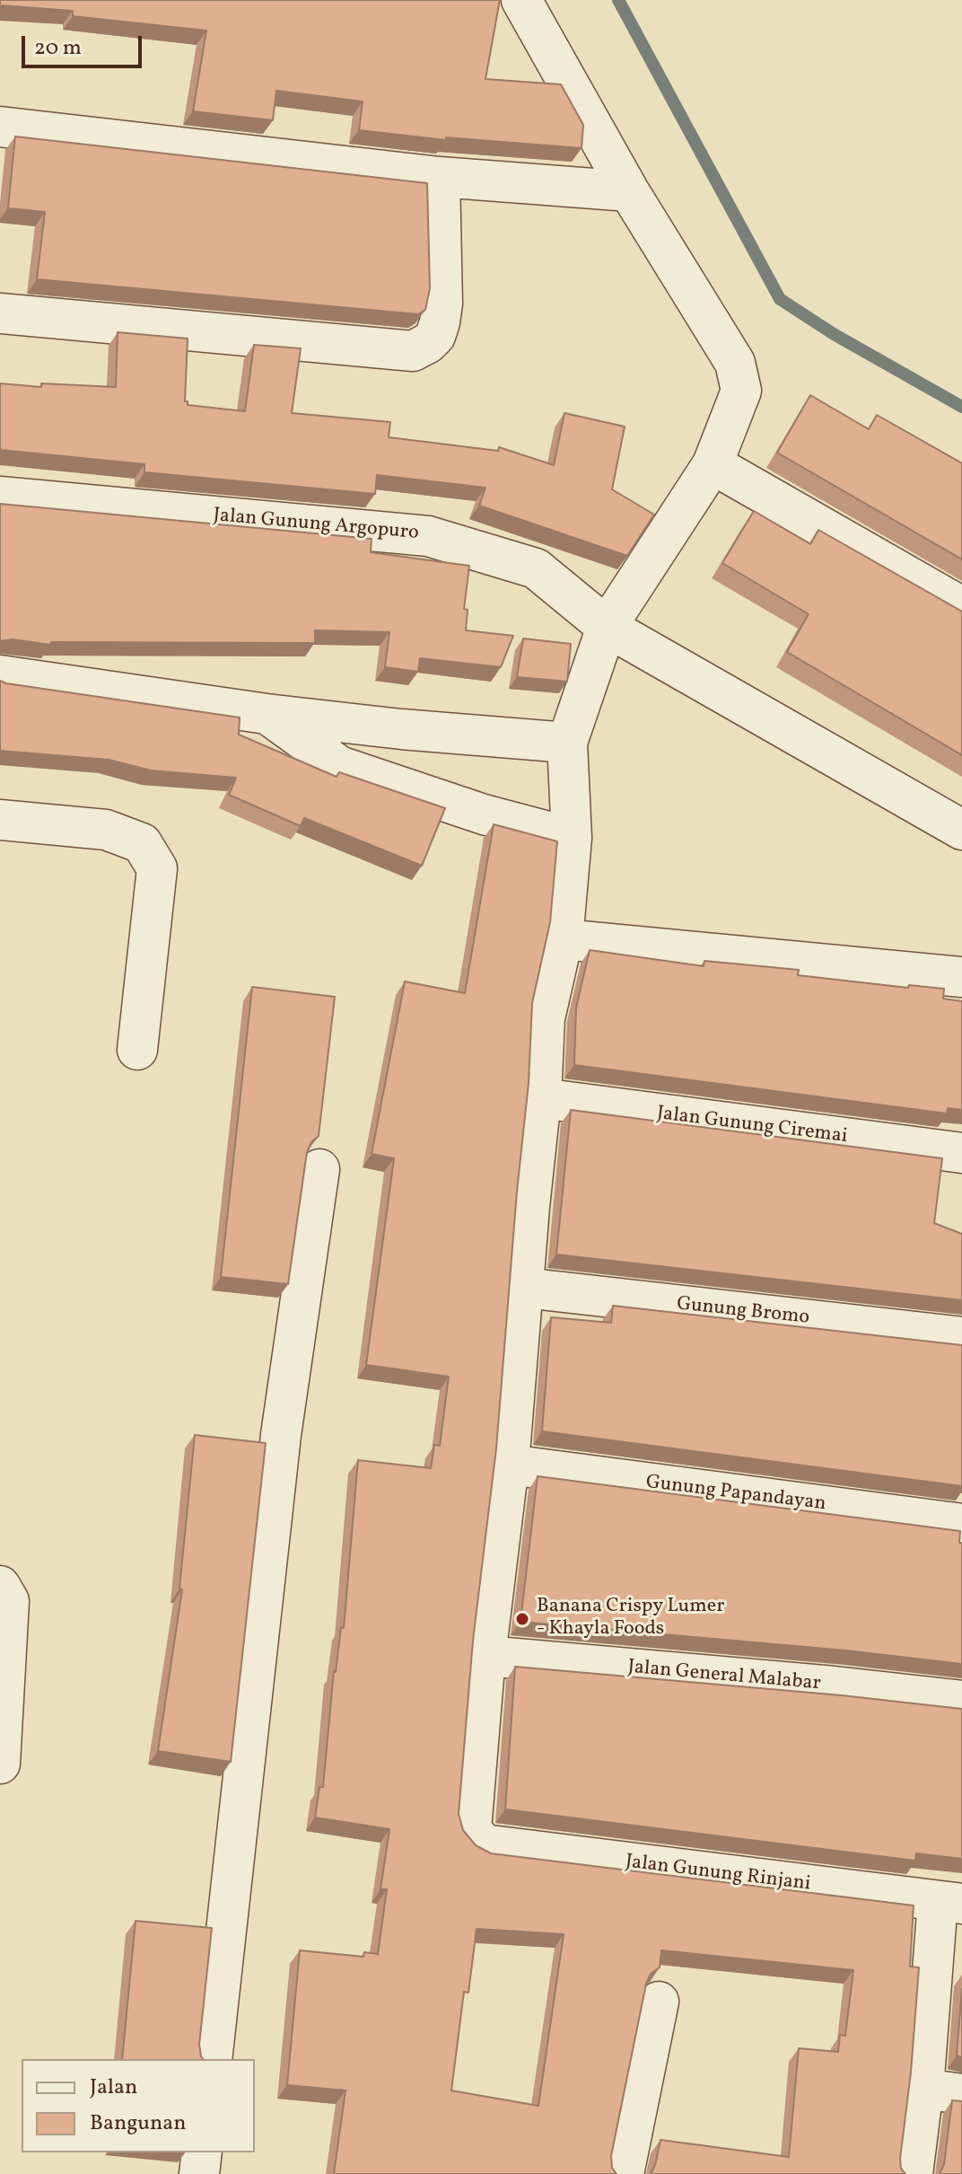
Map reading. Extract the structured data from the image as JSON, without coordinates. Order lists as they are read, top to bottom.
{
  "streets": {
    "street": [
      "Jalan Gunung Argopuro",
      "Jalan Gunung Ciremai",
      "Gunung Bromo",
      "Gunung Papandayan",
      "Jalan General Malabar",
      "Jalan Gunung Rinjani"
    ]
  },
  "crossings": [
    ["Jalan General Malabar", "Jalan Gunung Rinjani"]
  ],
  "places": ["Banana Crispy Lumer - Khayla Foods"],
  "legend": ["Jalan", "Bangunan"],
  "scale_bar": "20 m"
}
